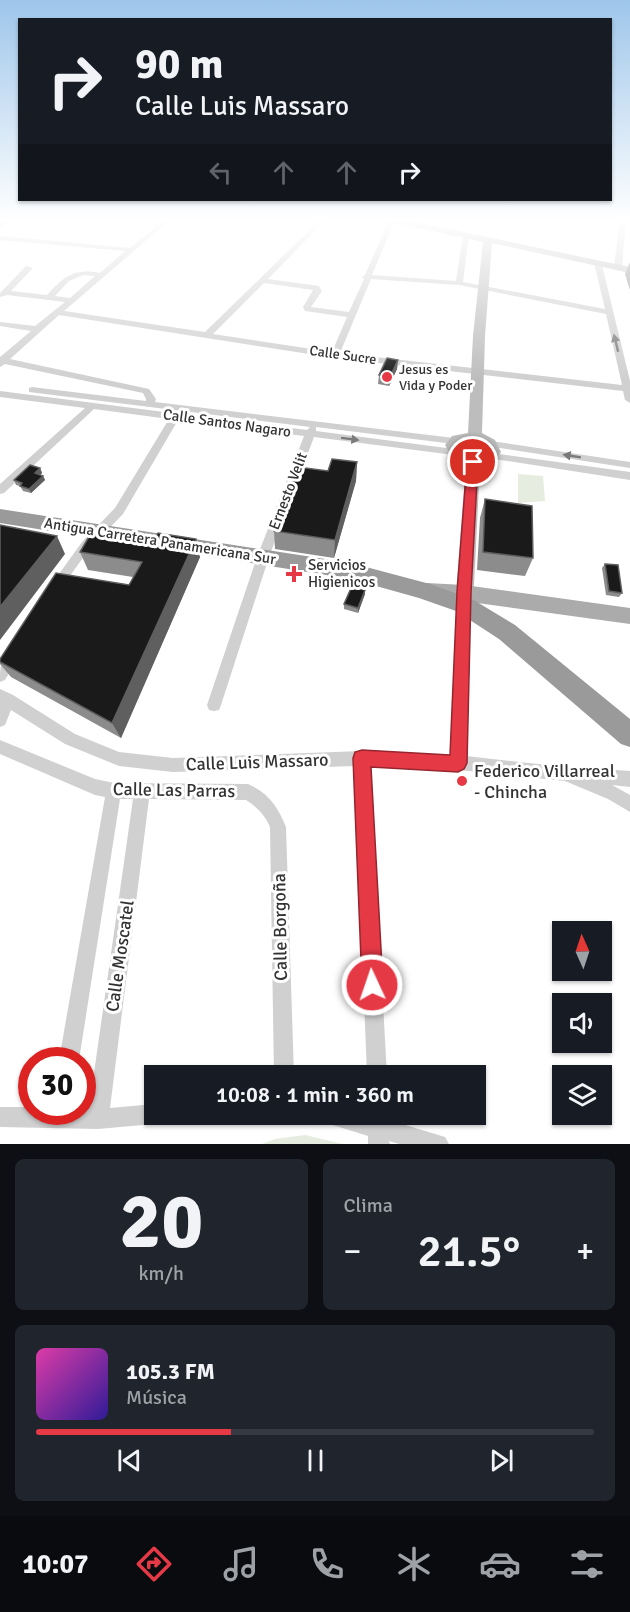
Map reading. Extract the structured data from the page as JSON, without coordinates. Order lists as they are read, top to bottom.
{
  "streets": {
    "highway": ["Antigua Carretera Panamericana Sur"],
    "street": [
      "Calle Sucre",
      "Calle Santos Nagaro",
      "Ernesto Velit",
      "Calle Luis Massaro",
      "Calle Las Parras",
      "Calle Borgoña",
      "Calle Moscatel"
    ]
  },
  "crossings": [
    ["Calle Santos Nagaro", "Ernesto Velit"],
    ["Ernesto Velit", "Antigua Carretera Panamericana Sur"],
    ["Calle Las Parras", "Calle Borgoña"],
    ["Calle Las Parras", "Calle Moscatel"]
  ],
  "places": {
    "other": ["Jesus es Vida y Poder", "Federico Villarreal - Chincha"],
    "health": ["Servicios Higienicos"]
  },
  "north": "top",
  "page": {
    "turn": ["90 m", "Calle Luis Massaro"],
    "limit": "30",
    "trip": "10:08 · 1 min · 360 m",
    "tile": [
      ["20", "km/h"],
      "Clima"
    ],
    "heat": ["−", "21.5°", "+"],
    "song": ["105.3 FM", "Música"],
    "tabs": "10:07"
  }
}
